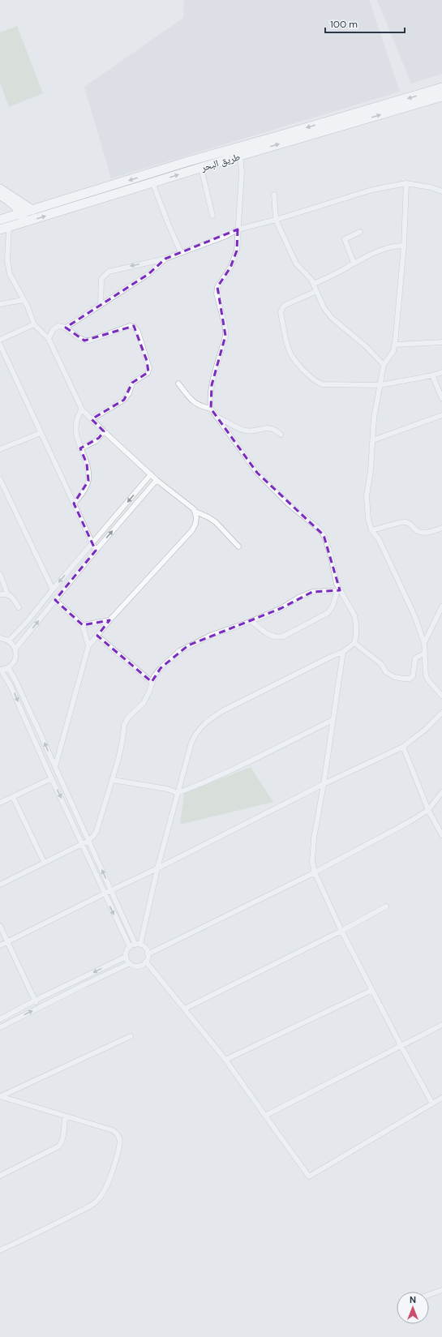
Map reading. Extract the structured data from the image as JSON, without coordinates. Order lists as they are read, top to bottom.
{
  "streets": {
    "highway": ["طريق البحر"]
  },
  "scale_bar": "100 m",
  "north": "top"
}
